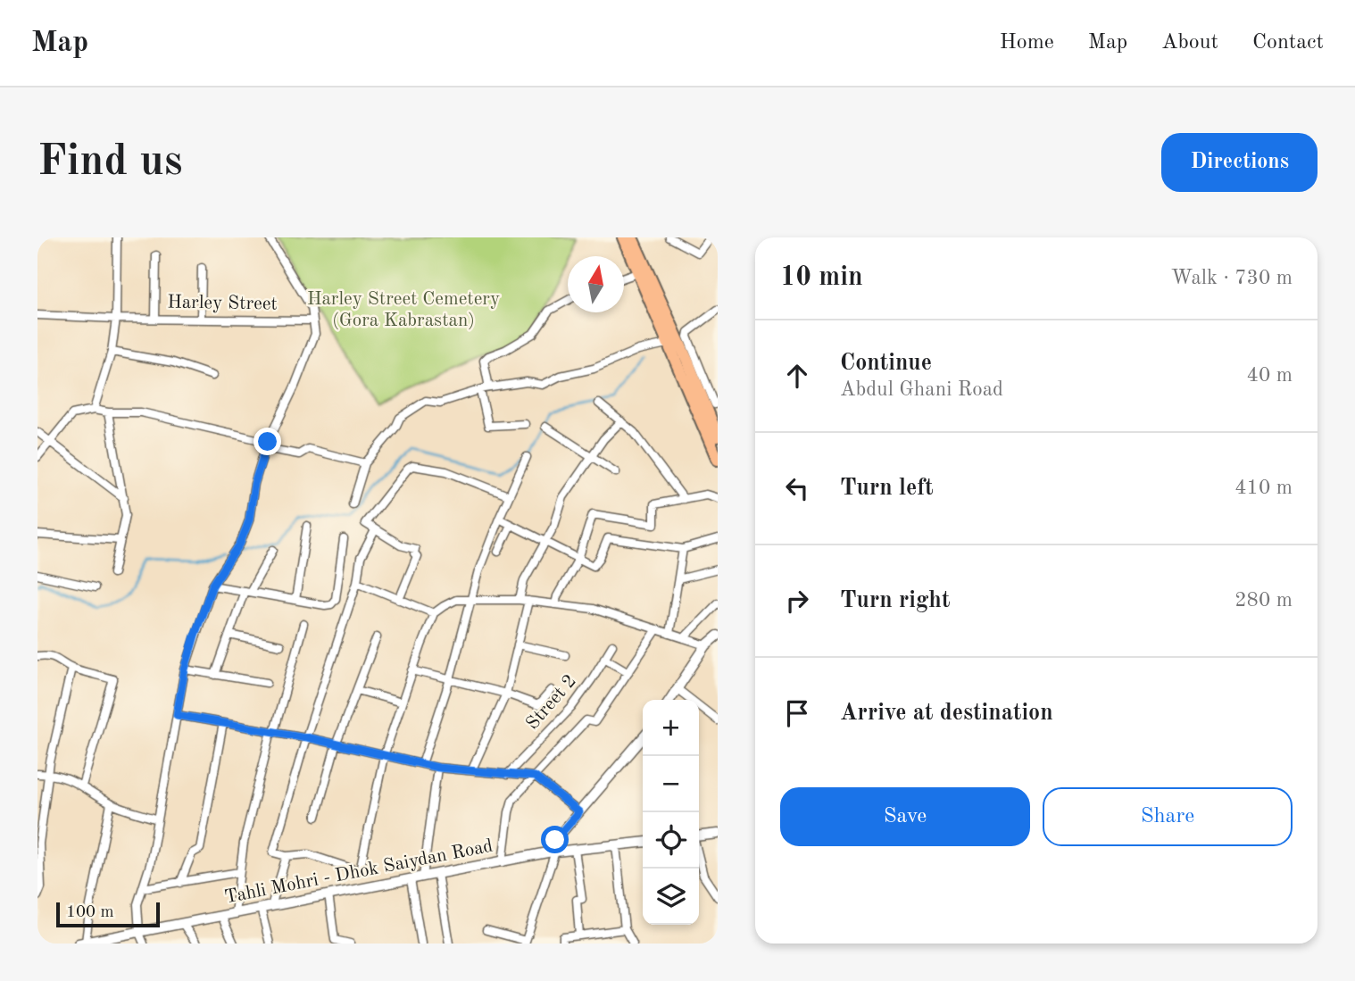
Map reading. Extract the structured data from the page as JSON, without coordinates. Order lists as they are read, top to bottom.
{
  "streets": {
    "street": ["Harley Street", "Street 2", "Tahli Mohri - Dhok Saiydan Road"]
  },
  "parks": ["Harley Street Cemetery (Gora Kabrastan)"],
  "scale_bar": "100 m",
  "north": "top",
  "page": {
    "header": "Map",
    "nav": [
      "Home",
      "Map",
      "About",
      "Contact"
    ],
    "buttons": [
      "Directions",
      ["Save", "Share"]
    ],
    "title": "Find us",
    "heading": ["10 min", "Walk · 730 m"],
    "list": [
      ["Continue", "Abdul Ghani Road", "40 m"],
      ["Turn left", "410 m"],
      ["Turn right", "280 m"],
      "Arrive at destination"
    ],
    "map_buttons": ["+", "−"],
    "scale": "100 m"
  }
}
